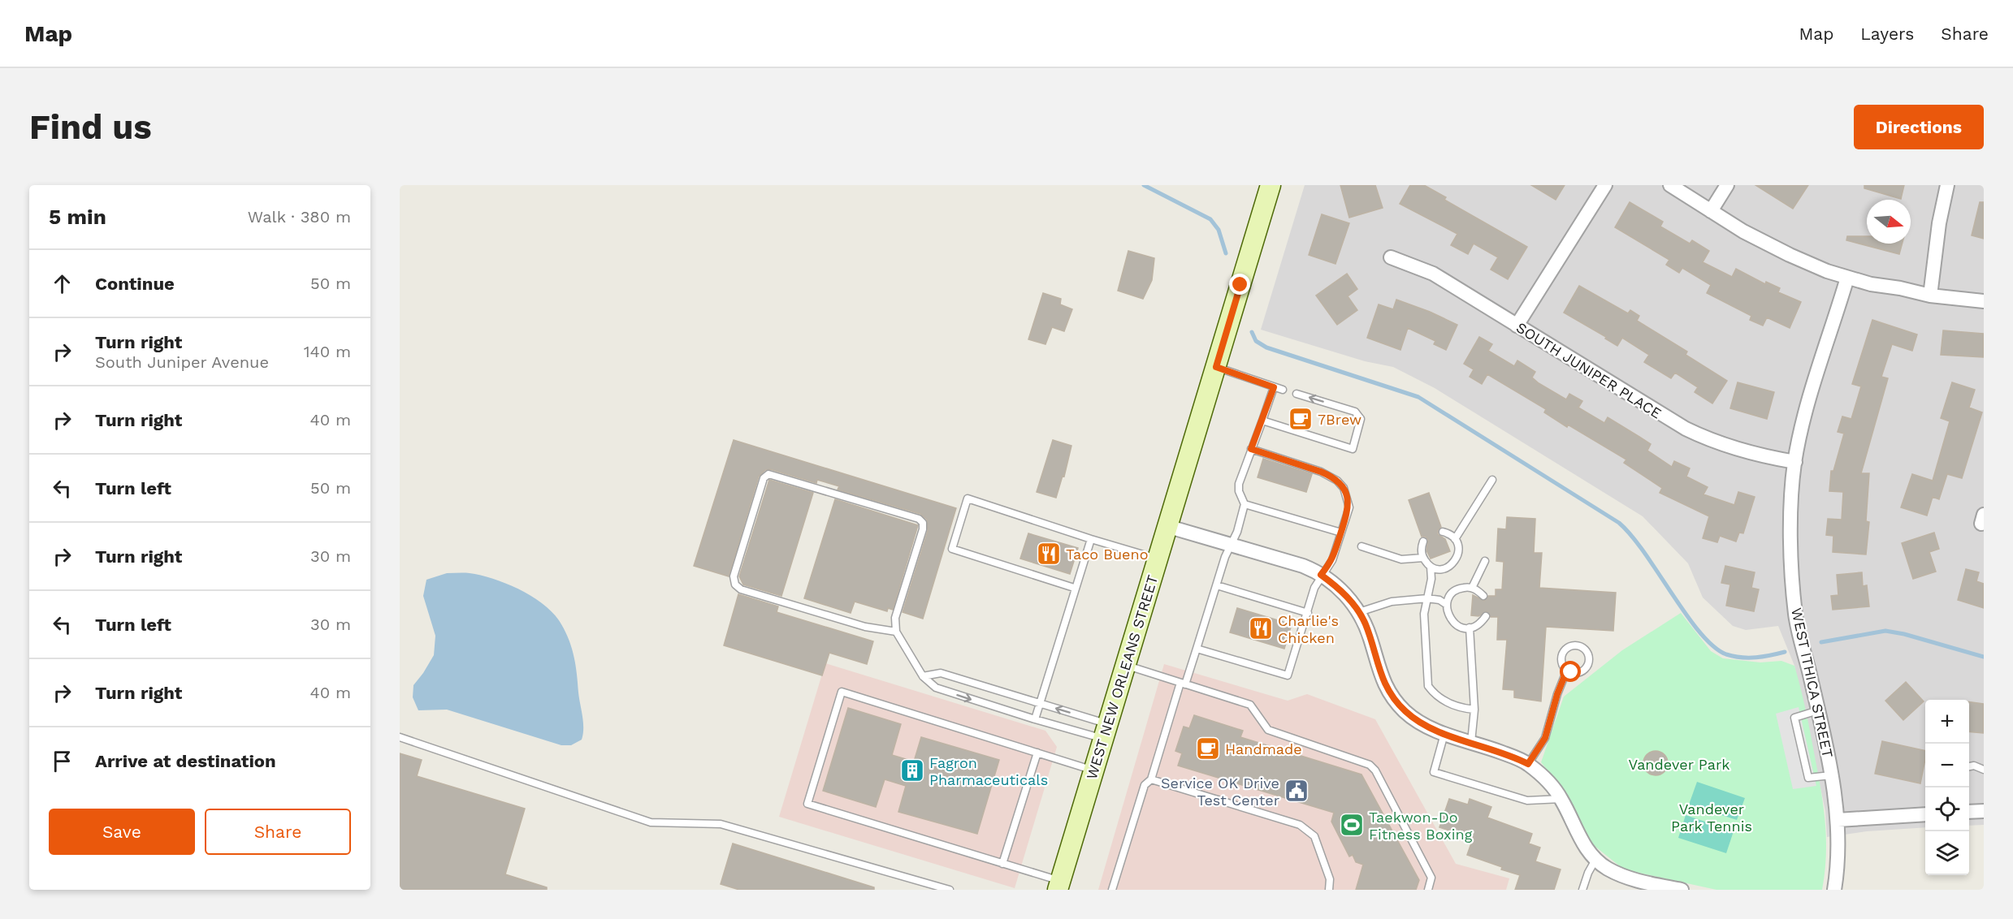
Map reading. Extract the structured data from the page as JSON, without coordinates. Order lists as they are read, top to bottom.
{
  "streets": {
    "main road": ["WEST NEW ORLEANS STREET"],
    "street": ["SOUTH JUNIPER PLACE", "WEST ITHICA STREET"]
  },
  "crossings": [
    ["SOUTH JUNIPER PLACE", "WEST ITHICA STREET"]
  ],
  "parks": ["Vandever Park", "Vandever Park Tennis"],
  "places": {
    "cafe": ["7Brew", "Handmade"],
    "restaurant": ["Taco Bueno", "Charlie's Chicken"],
    "building": ["Fagron Pharmaceuticals"],
    "public building": ["Service OK Drive Test Center"],
    "sports": ["Taekwon-Do Fitness Boxing"]
  },
  "north": "right",
  "page": {
    "header": "Map",
    "nav": ["Map", "Layers", "Share"],
    "buttons": [
      "Directions",
      ["Save", "Share"]
    ],
    "title": "Find us",
    "heading": ["5 min", "Walk · 380 m"],
    "list": [
      ["Continue", "50 m"],
      ["Turn right", "South Juniper Avenue", "140 m"],
      ["Turn right", "40 m"],
      ["Turn left", "50 m"],
      ["Turn right", "30 m"],
      ["Turn left", "30 m"],
      ["Turn right", "40 m"],
      "Arrive at destination"
    ],
    "map_buttons": ["+", "−"]
  }
}
